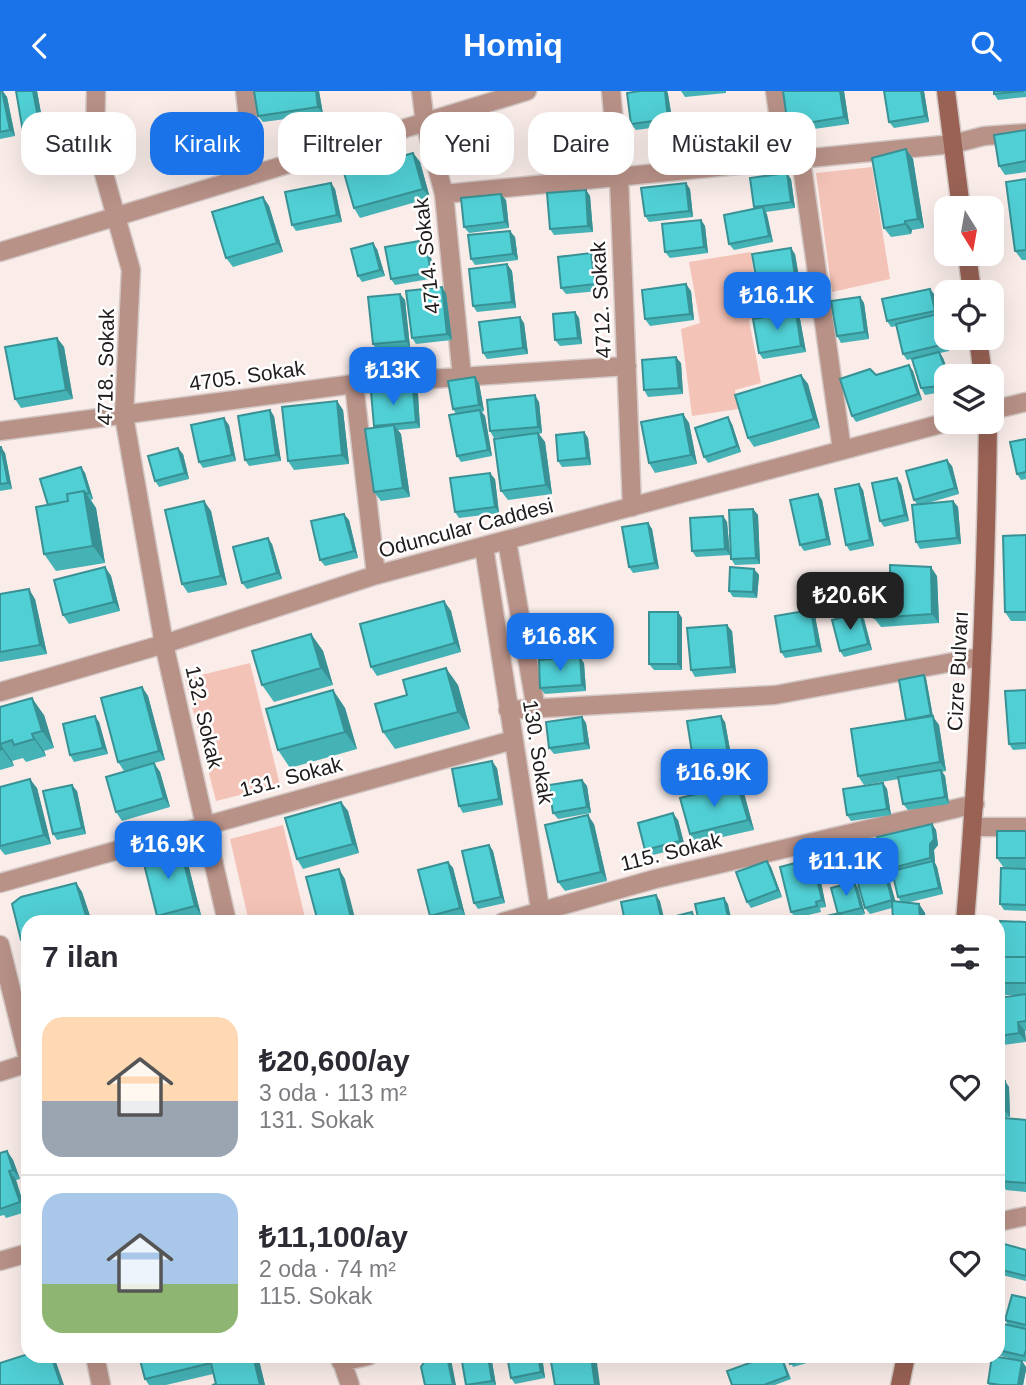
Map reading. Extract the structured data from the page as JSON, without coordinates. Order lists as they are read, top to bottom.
{
  "streets": {
    "main road": ["Cizre Bulvarı"],
    "street": [
      "4714. Sokak",
      "4712. Sokak",
      "4718. Sokak",
      "4705. Sokak",
      "Oduncular Caddesi",
      "132. Sokak",
      "130. Sokak",
      "131. Sokak",
      "115. Sokak"
    ]
  },
  "crossings": [
    ["4714. Sokak", "4705. Sokak"],
    ["4712. Sokak", "4705. Sokak"],
    ["4712. Sokak", "Oduncular Caddesi"],
    ["4718. Sokak", "4705. Sokak"],
    ["4718. Sokak", "Oduncular Caddesi"],
    ["4718. Sokak", "132. Sokak"],
    ["Oduncular Caddesi", "132. Sokak"],
    ["Oduncular Caddesi", "130. Sokak"],
    ["Cizre Bulvarı", "115. Sokak"],
    ["132. Sokak", "131. Sokak"],
    ["130. Sokak", "131. Sokak"]
  ],
  "north": "bottom",
  "page": {
    "header": "Homiq",
    "chip": [
      "Satılık",
      "Kiralık",
      "Filtreler",
      "Yeni",
      "Daire",
      "Müstakil ev"
    ],
    "price": [
      "₺16.1K",
      "₺13K",
      "₺20.6K",
      "₺16.8K",
      "₺16.9K",
      "₺16.9K",
      "₺11.1K"
    ],
    "heading": "7 ilan",
    "list": [
      {
        "name": "₺20,600/ay",
        "note": "3 oda · 113 m² · 131. Sokak"
      },
      {
        "name": "₺11,100/ay",
        "note": "2 oda · 74 m² · 115. Sokak"
      }
    ]
  }
}
